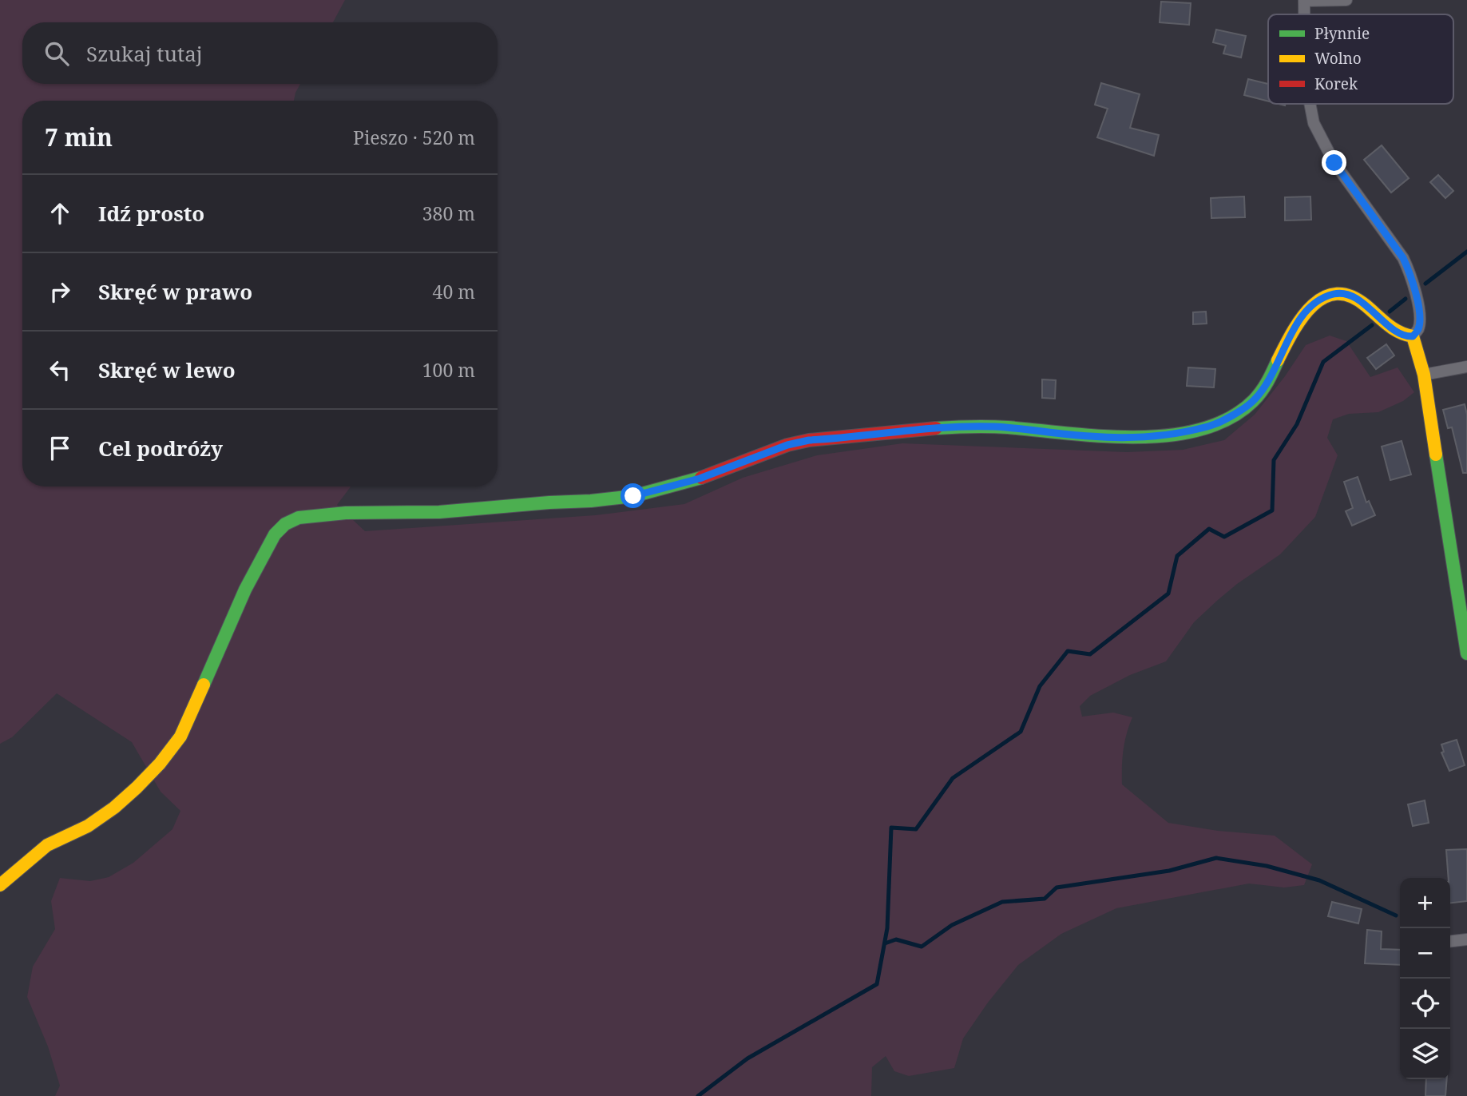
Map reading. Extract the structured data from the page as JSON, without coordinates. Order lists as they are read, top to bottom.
{
  "legend": ["Płynnie", "Wolno", "Korek"],
  "page": {
    "search": "Szukaj tutaj",
    "heading": ["7 min", "Pieszo · 520 m"],
    "list": [
      ["Idź prosto", "380 m"],
      ["Skręć w prawo", "40 m"],
      ["Skręć w lewo", "100 m"],
      "Cel podróży"
    ],
    "map_buttons": ["+", "−"]
  }
}
